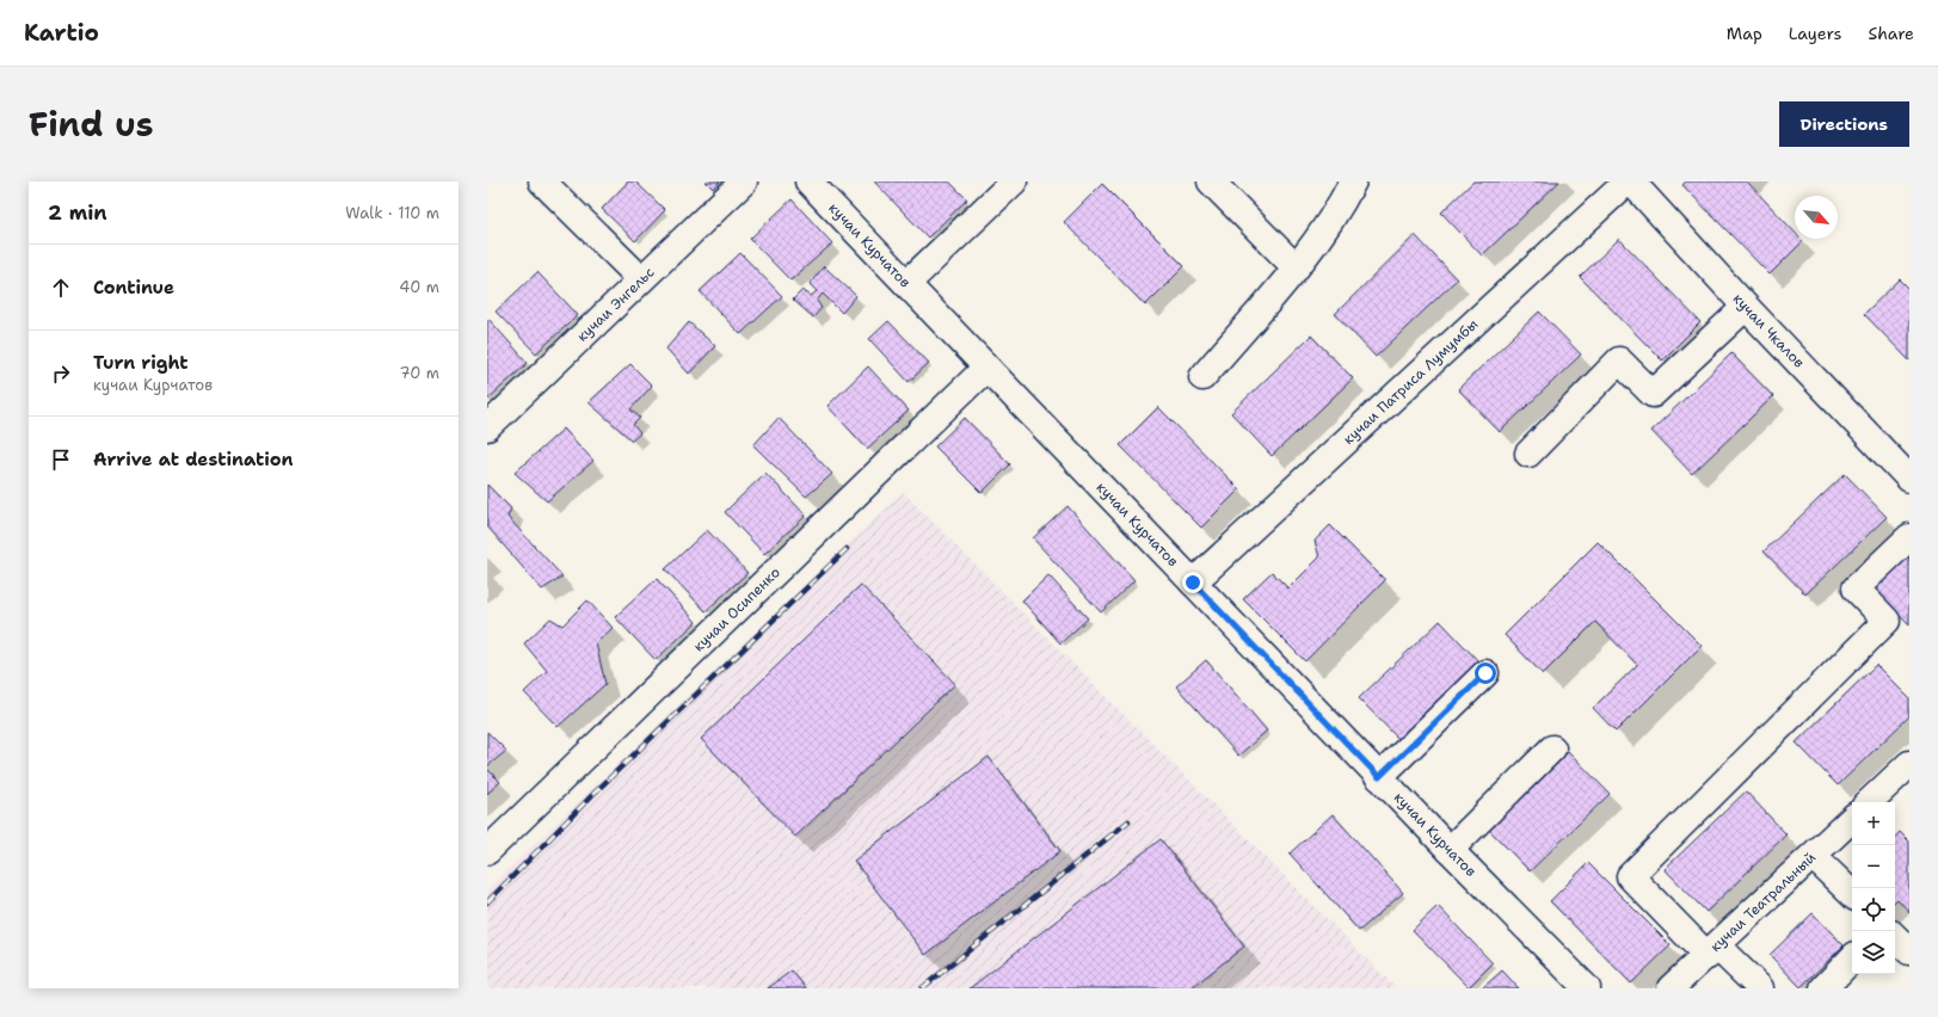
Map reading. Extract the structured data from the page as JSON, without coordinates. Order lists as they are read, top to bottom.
{
  "streets": {
    "street": [
      "кучаи Курчатов",
      "кучаи Энгельс",
      "кучаи Чкалов",
      "кучаи Патриса Лумумбы",
      "кучаи Осипенко",
      "кучаи Театральный"
    ]
  },
  "crossings": [
    ["кучаи Курчатов", "кучаи Патриса Лумумбы"],
    ["кучаи Курчатов", "кучаи Осипенко"],
    ["кучаи Чкалов", "кучаи Патриса Лумумбы"]
  ],
  "north": "bottom right",
  "page": {
    "header": "Kartio",
    "nav": ["Map", "Layers", "Share"],
    "title": "Find us",
    "buttons": "Directions",
    "heading": ["2 min", "Walk · 110 m"],
    "list": [
      ["Continue", "40 m"],
      ["Turn right", "кучаи Курчатов", "70 m"],
      "Arrive at destination"
    ],
    "map_buttons": ["+", "−"]
  }
}
